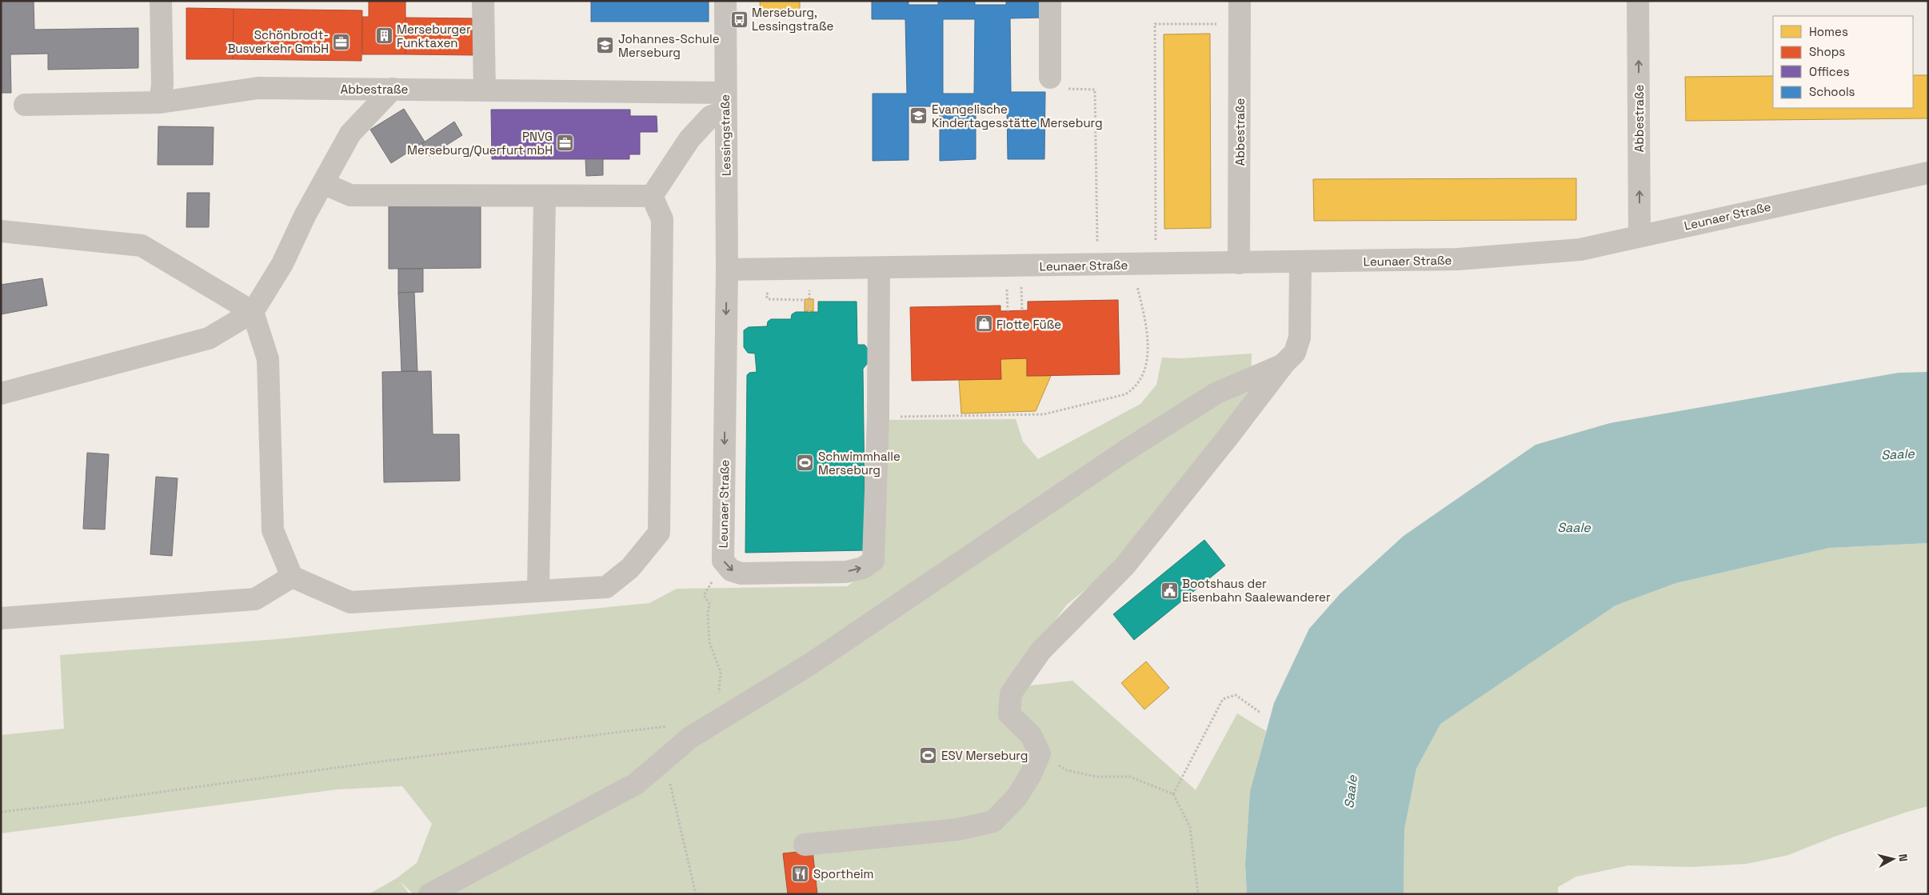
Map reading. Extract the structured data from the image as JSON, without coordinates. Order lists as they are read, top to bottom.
{
  "streets": {
    "street": ["Abbestraße", "Lessingstraße", "Leunaer Straße"]
  },
  "crossings": [
    ["Abbestraße", "Lessingstraße"],
    ["Abbestraße", "Leunaer Straße"],
    ["Lessingstraße", "Leunaer Straße"]
  ],
  "water": ["Saale"],
  "places": {
    "bus stop": ["Merseburg, Lessingstraße"],
    "building": ["Merseburger Funktaxen"],
    "office": ["Schönbrodt- Busverkehr GmbH", "PNVG Merseburg/Querfurt mbH"],
    "school or university": ["Johannes-Schule Merseburg", "Evangelische Kindertagesstätte Merseburg"],
    "shop": ["Flotte Füße"],
    "sports": ["Schwimmhalle Merseburg", "ESV Merseburg"],
    "public building": ["Bootshaus der Eisenbahn Saalewanderer"],
    "restaurant": ["Sportheim"]
  },
  "legend": [
    "Homes",
    "Shops",
    "Offices",
    "Schools"
  ],
  "north": "right"
}
